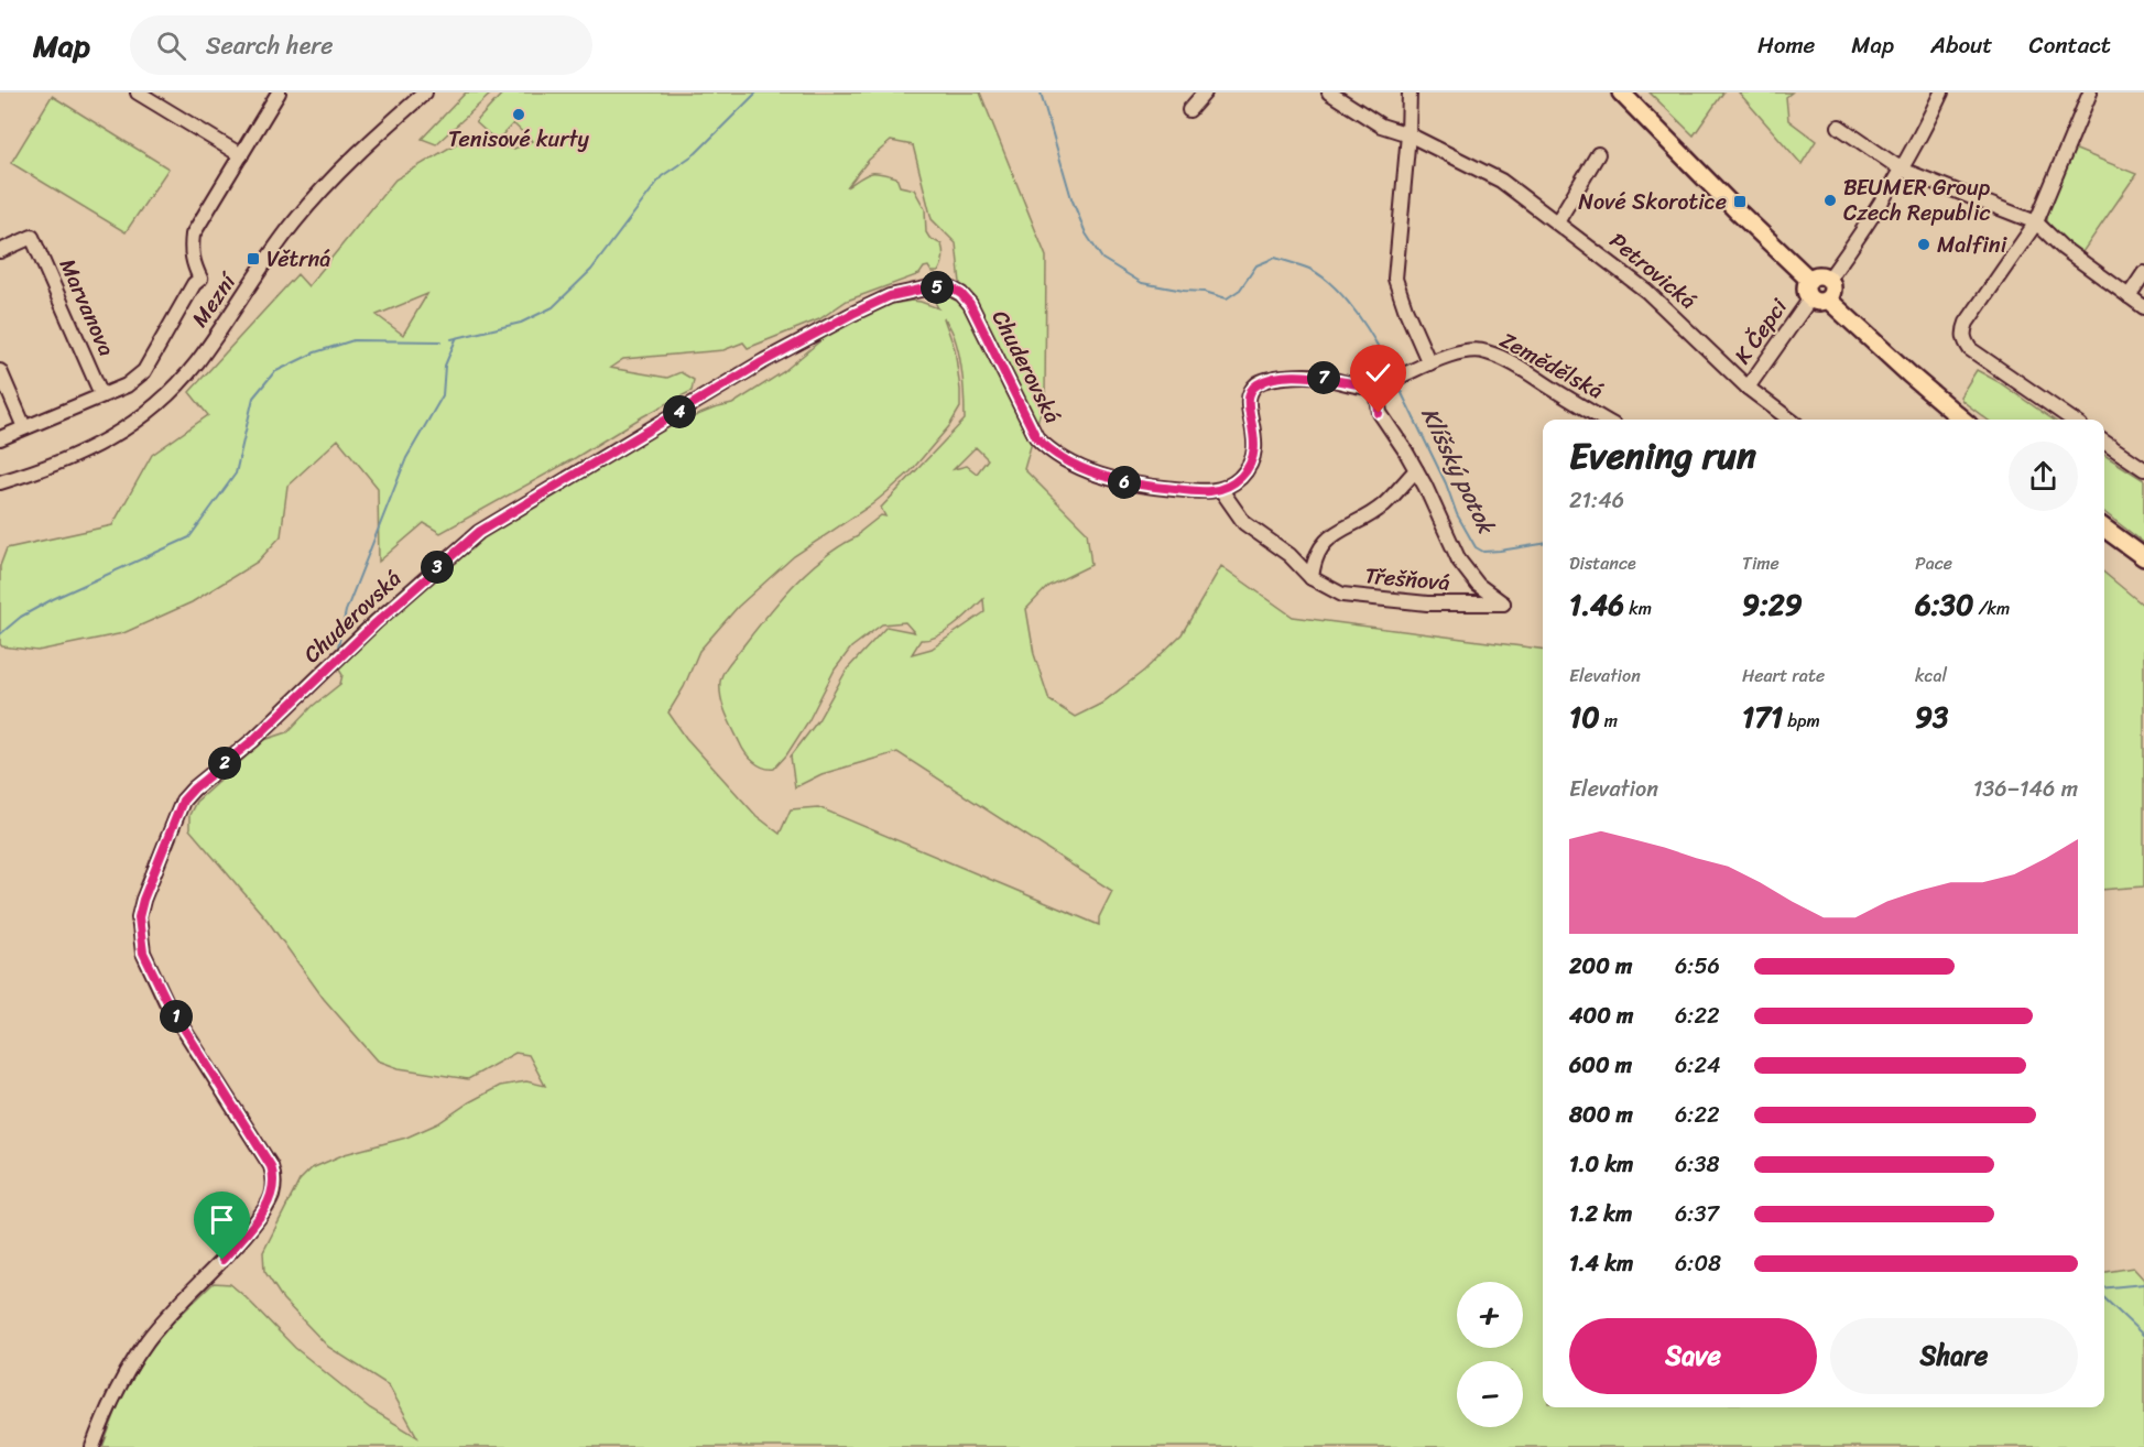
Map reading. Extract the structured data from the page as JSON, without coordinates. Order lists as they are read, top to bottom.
{
  "streets": {
    "street": [
      "Petrovická",
      "Mezní",
      "Marvanova",
      "K Čepci",
      "Zemědělská",
      "Chuderovská",
      "Třešňová"
    ]
  },
  "crossings": [
    ["Petrovická", "K Čepci"],
    ["Chuderovská", "Třešňová"]
  ],
  "water": ["Klíšský potok"],
  "places": {
    "other": ["Tenisové kurty", "BEUMER Group Czech Republic", "Malfini"],
    "transit": ["Nové Skorotice", "Větrná"]
  },
  "page": {
    "header": "Map",
    "search": "Search here",
    "nav": [
      "Home",
      "Map",
      "About",
      "Contact"
    ],
    "pins": [
      "5",
      "7",
      "4",
      "6",
      "3",
      "2",
      "1"
    ],
    "heading": ["Evening run", "21:46"],
    "stats": [
      ["Distance", "1.46 km"],
      ["Time", "9:29"],
      ["Pace", "6:30 /km"],
      ["Elevation", "10 m"],
      ["Heart rate", "171 bpm"],
      ["kcal", "93"]
    ],
    "chart": ["Elevation", "136–146 m"],
    "list": [
      {
        "name": "200 m",
        "note": "6:56"
      },
      {
        "name": "400 m",
        "note": "6:22"
      },
      {
        "name": "600 m",
        "note": "6:24"
      },
      {
        "name": "800 m",
        "note": "6:22"
      },
      {
        "name": "1.0 km",
        "note": "6:38"
      },
      {
        "name": "1.2 km",
        "note": "6:37"
      },
      {
        "name": "1.4 km",
        "note": "6:08"
      }
    ],
    "map_buttons": ["+", "−"],
    "buttons": ["Save", "Share"]
  }
}
